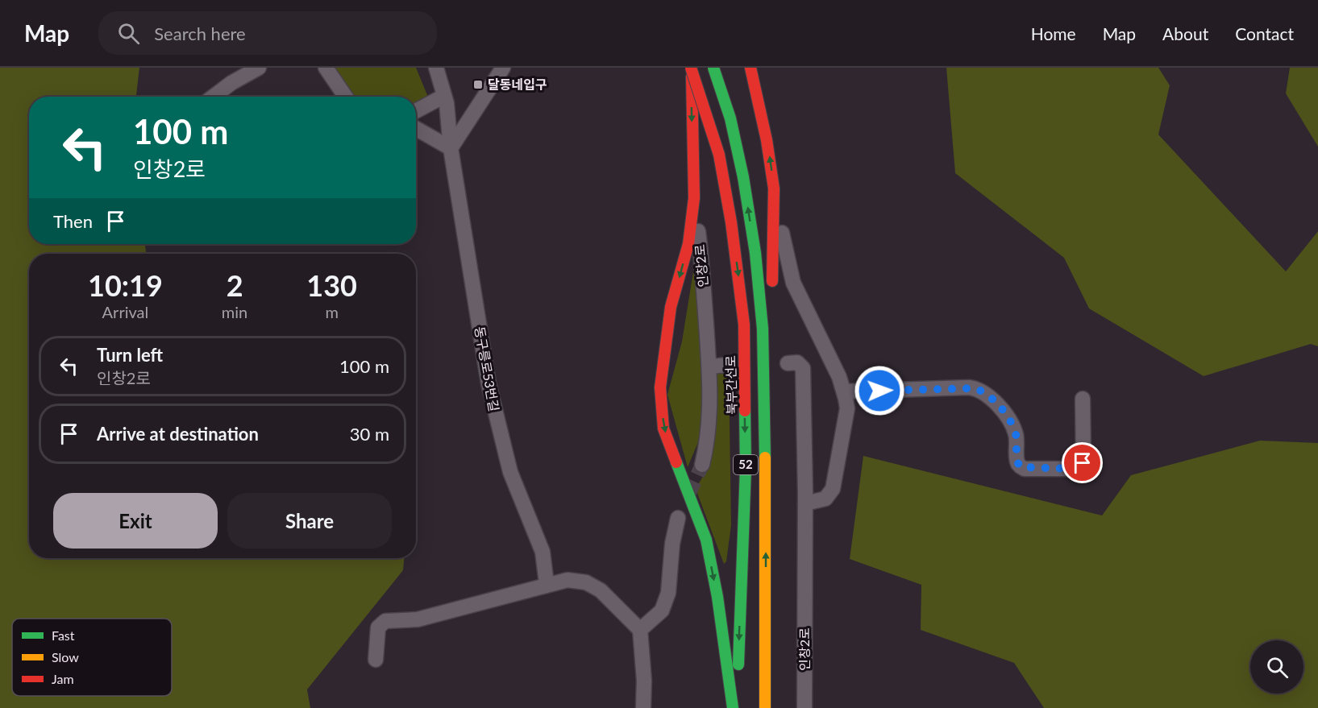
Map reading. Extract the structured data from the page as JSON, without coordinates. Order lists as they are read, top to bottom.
{
  "streets": {
    "highway": ["북부간선로", "52"],
    "street": ["인창2로", "동구릉로53번길"]
  },
  "crossings": [
    ["인창2로", "52"]
  ],
  "places": {
    "transit": ["달동네입구"]
  },
  "legend": ["Fast", "Slow", "Jam"],
  "page": {
    "header": "Map",
    "search": "Search here",
    "nav": [
      "Home",
      "Map",
      "About",
      "Contact"
    ],
    "turn": ["100 m", "인창2로"],
    "then": "Then",
    "eta": [
      "10:19",
      "Arrival",
      "2",
      "min",
      "130",
      "m"
    ],
    "list": [
      {
        "name": "Turn left",
        "note": "인창2로",
        "value": "100 m"
      },
      {
        "name": "Arrive at destination",
        "value": "30 m"
      }
    ],
    "buttons": ["Exit", "Share"]
  }
}
